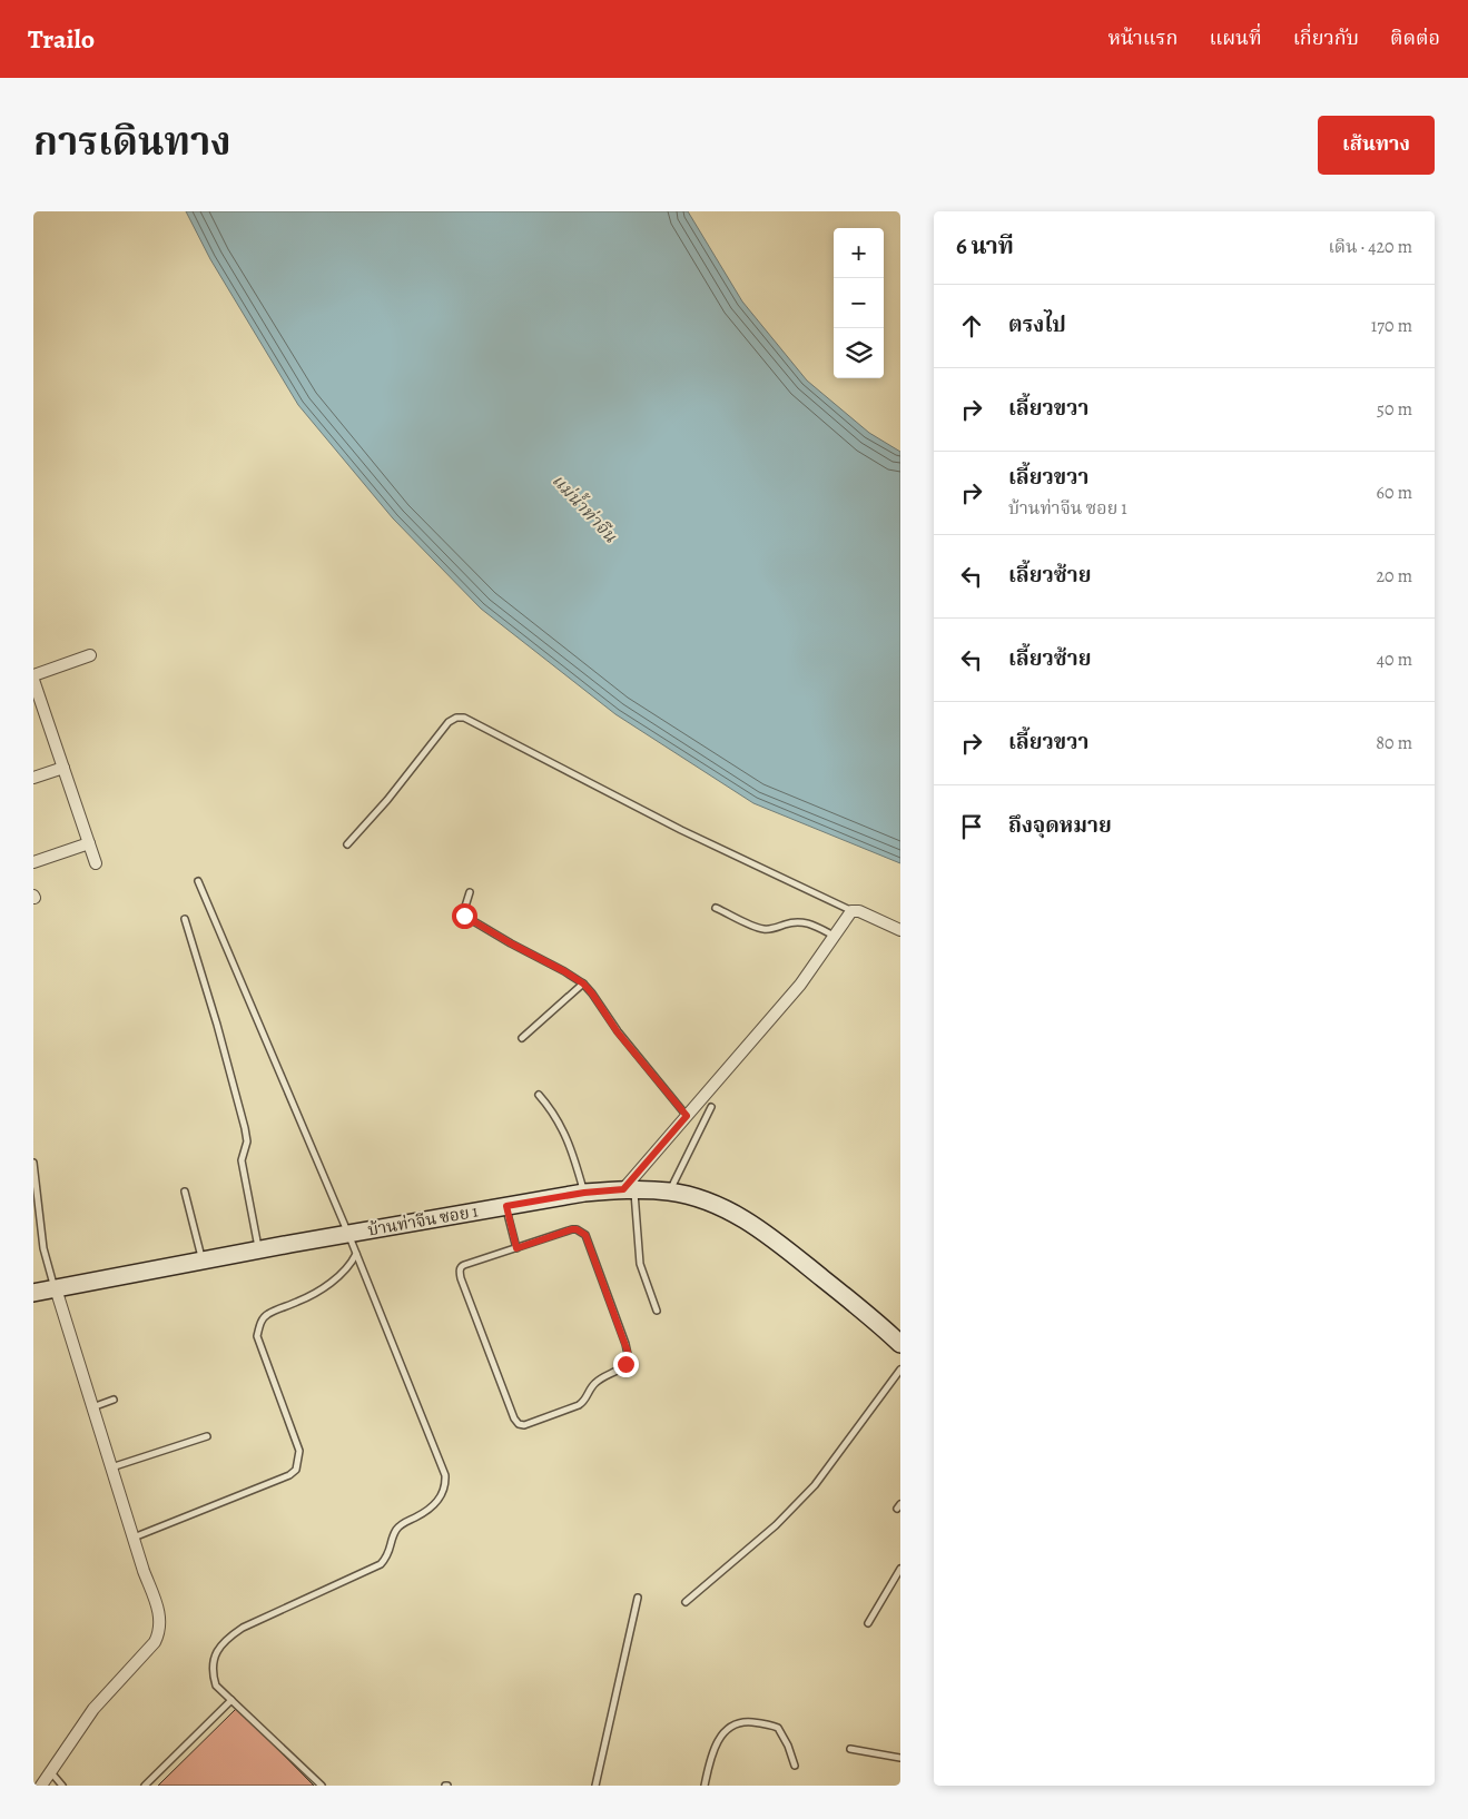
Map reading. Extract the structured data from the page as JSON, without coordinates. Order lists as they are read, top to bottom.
{
  "streets": {
    "street": ["บ้านท่าจีน ซอย 1"]
  },
  "water": ["แม่น้ำท่าจีน"],
  "page": {
    "header": "Trailo",
    "nav": [
      "หน้าแรก",
      "แผนที่",
      "เกี่ยวกับ",
      "ติดต่อ"
    ],
    "title": "การเดินทาง",
    "buttons": "เส้นทาง",
    "heading": ["6 นาที", "เดิน · 420 m"],
    "map_buttons": ["+", "−"],
    "list": [
      ["ตรงไป", "170 m"],
      ["เลี้ยวขวา", "50 m"],
      ["เลี้ยวขวา", "บ้านท่าจีน ซอย 1", "60 m"],
      ["เลี้ยวซ้าย", "20 m"],
      ["เลี้ยวซ้าย", "40 m"],
      ["เลี้ยวขวา", "80 m"],
      "ถึงจุดหมาย"
    ]
  }
}
